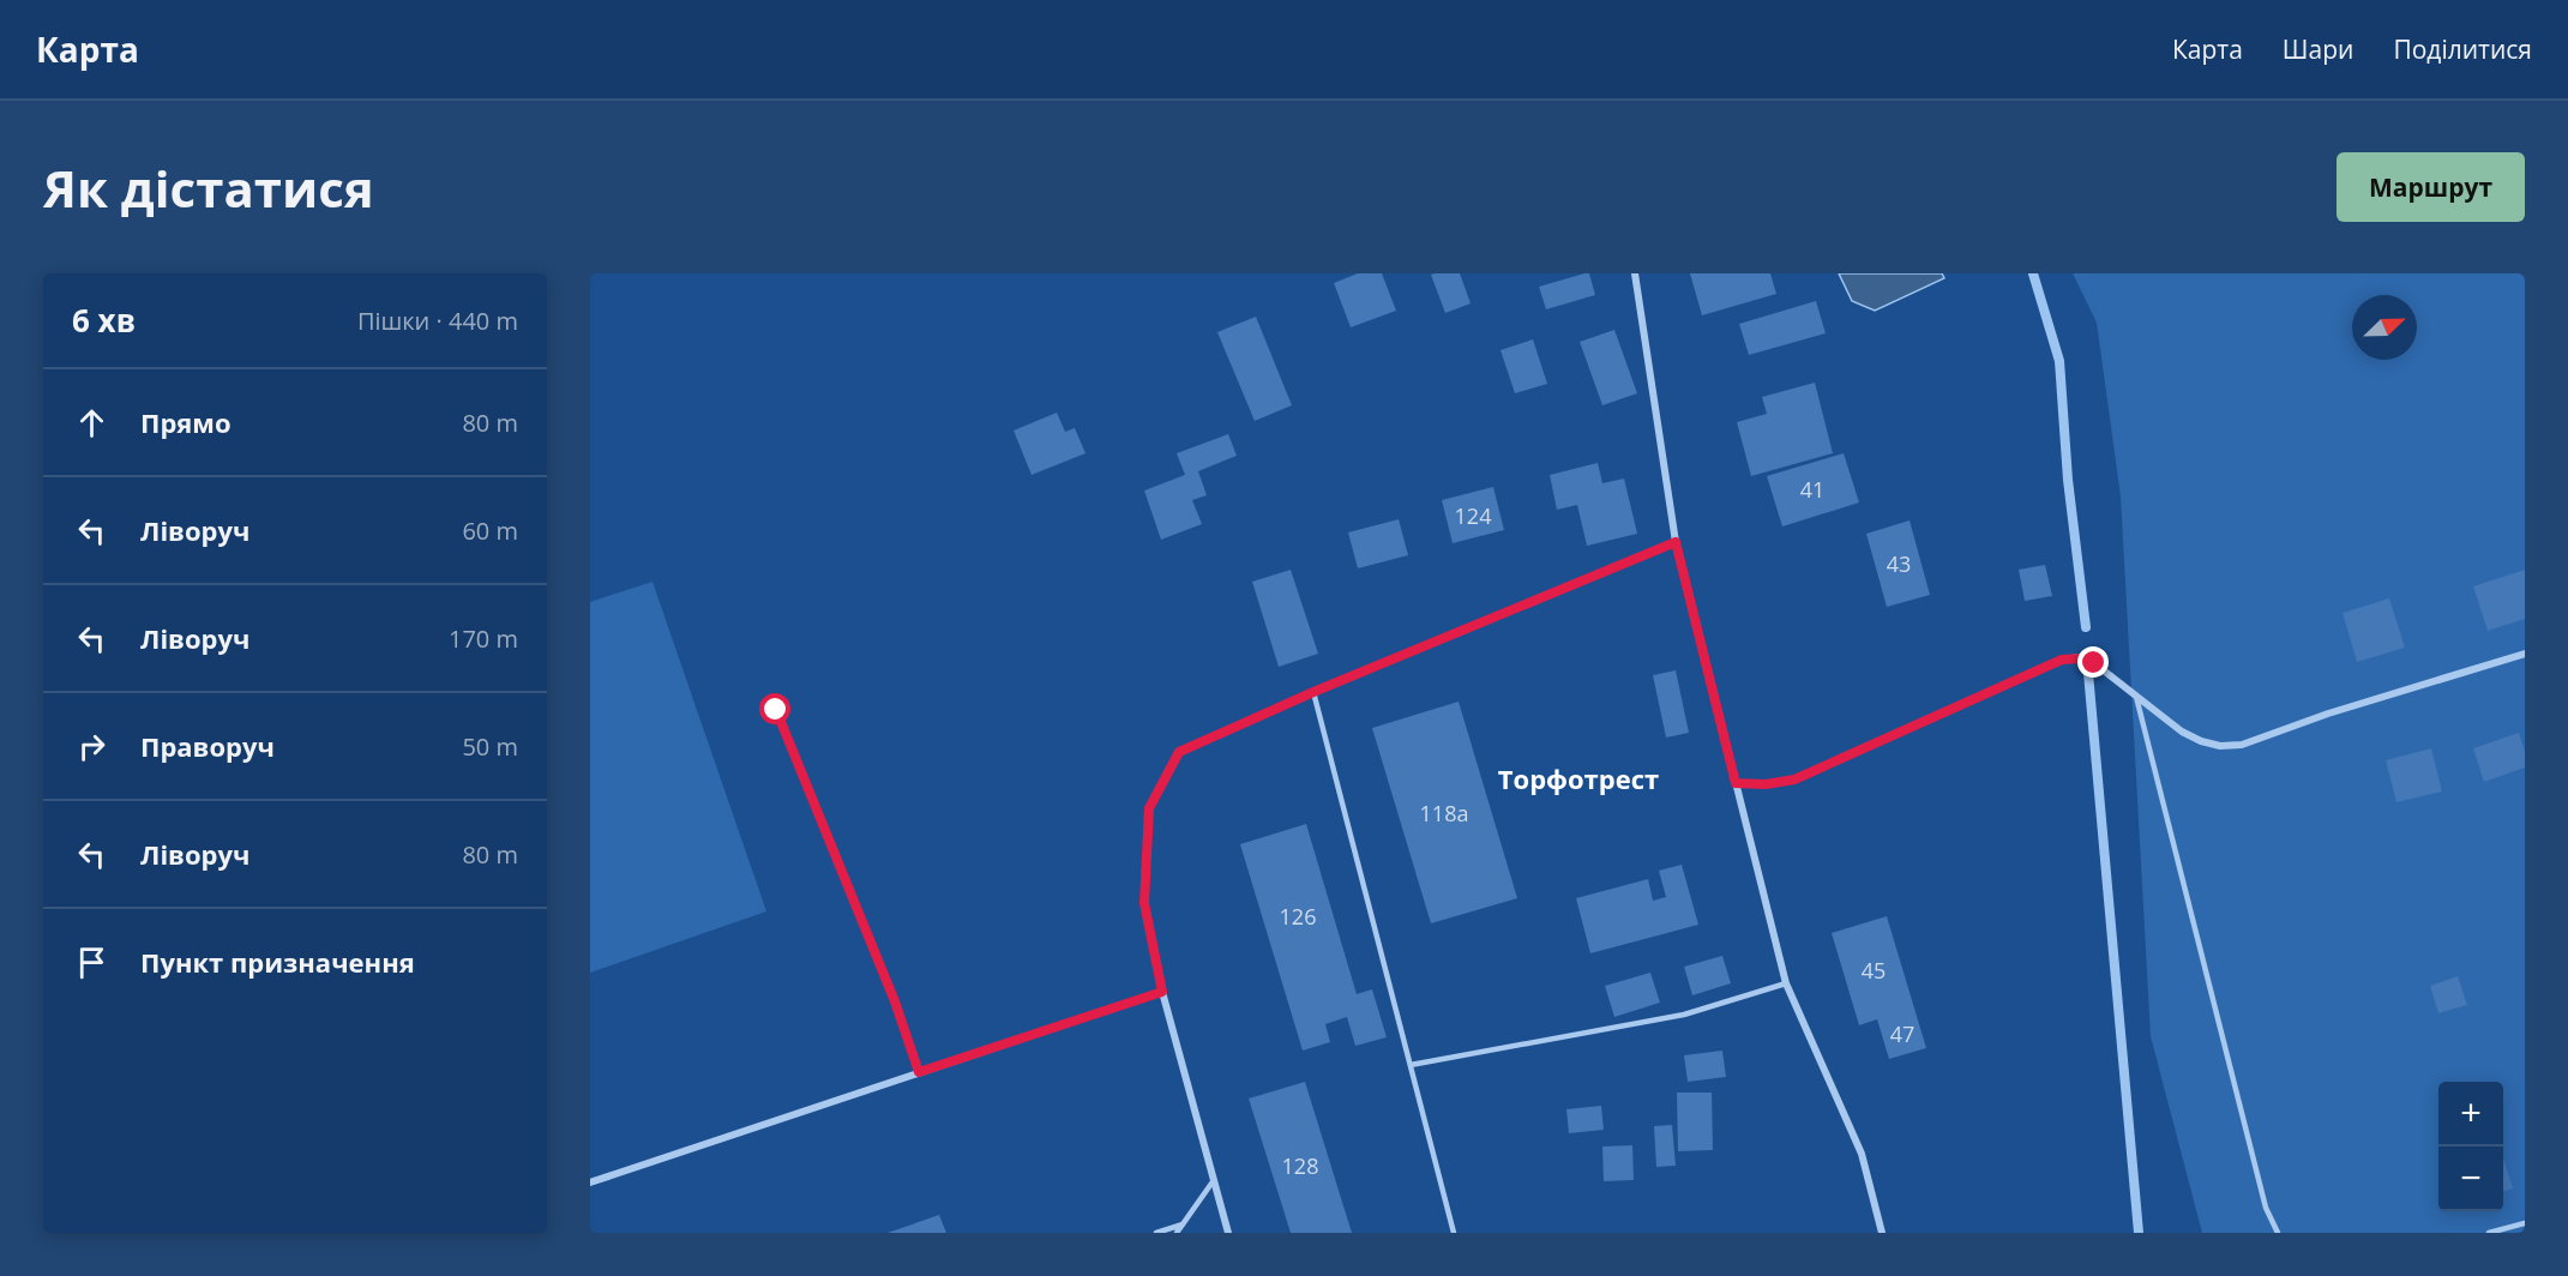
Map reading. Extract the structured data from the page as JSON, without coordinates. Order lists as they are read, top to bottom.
{
  "districts": ["Торфотрест"],
  "house_numbers": [
    "41",
    "124",
    "43",
    "118а",
    "126",
    "45",
    "47",
    "128"
  ],
  "north": "top right",
  "page": {
    "header": "Карта",
    "nav": ["Карта", "Шари", "Поділитися"],
    "buttons": "Маршрут",
    "title": "Як дістатися",
    "heading": ["6 хв", "Пішки · 440 m"],
    "list": [
      ["Прямо", "80 m"],
      ["Ліворуч", "60 m"],
      ["Ліворуч", "170 m"],
      ["Праворуч", "50 m"],
      ["Ліворуч", "80 m"],
      "Пункт призначення"
    ],
    "map_buttons": ["+", "−"]
  }
}
